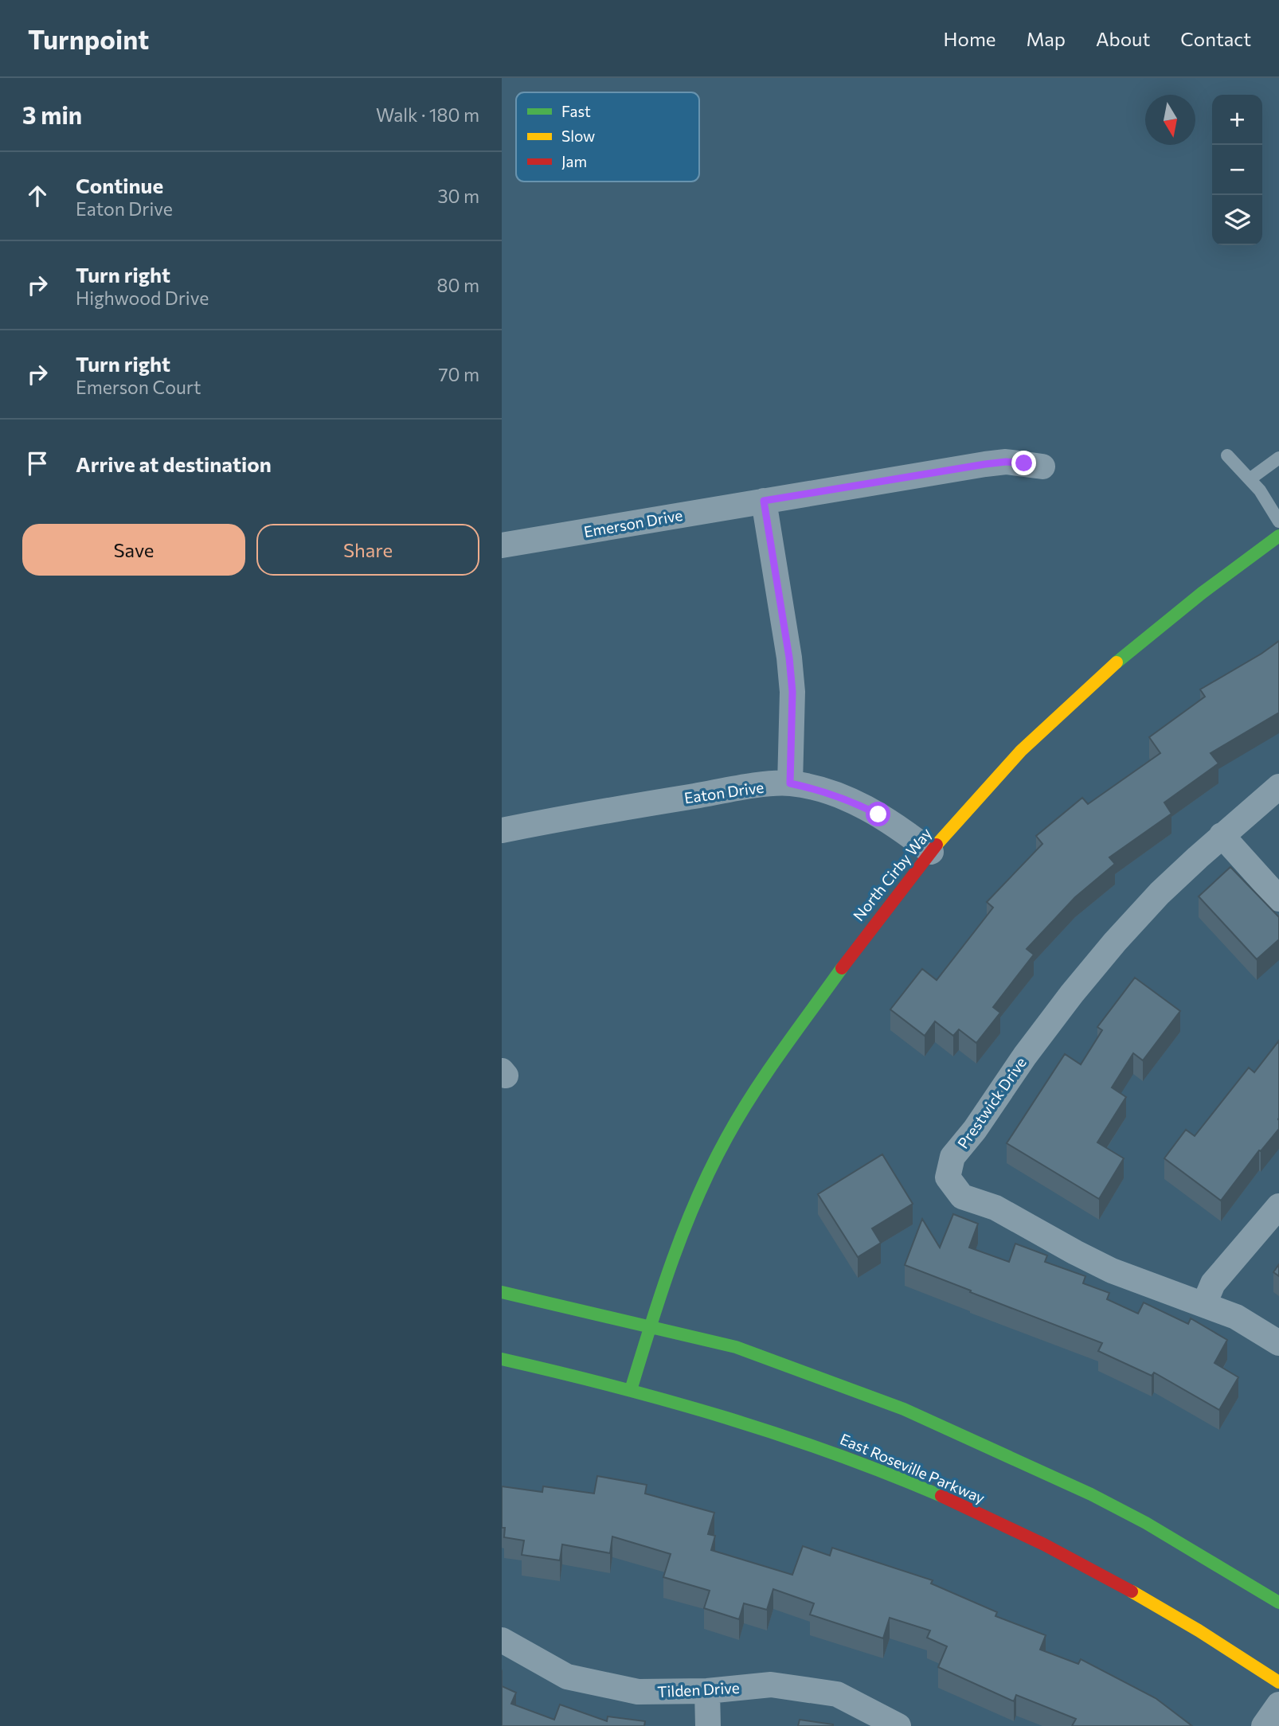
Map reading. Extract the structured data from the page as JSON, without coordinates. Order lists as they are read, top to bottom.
{
  "streets": {
    "main road": ["North Cirby Way", "East Roseville Parkway"],
    "street": [
      "Emerson Drive",
      "Eaton Drive",
      "Prestwick Drive",
      "Tilden Drive"
    ]
  },
  "crossings": [
    ["Eaton Drive", "North Cirby Way"],
    ["North Cirby Way", "East Roseville Parkway"]
  ],
  "legend": ["Fast", "Slow", "Jam"],
  "north": "bottom",
  "page": {
    "header": "Turnpoint",
    "nav": [
      "Home",
      "Map",
      "About",
      "Contact"
    ],
    "heading": ["3 min", "Walk · 180 m"],
    "map_buttons": ["+", "−"],
    "list": [
      ["Continue", "Eaton Drive", "30 m"],
      ["Turn right", "Highwood Drive", "80 m"],
      ["Turn right", "Emerson Court", "70 m"],
      "Arrive at destination"
    ],
    "buttons": ["Save", "Share"]
  }
}
